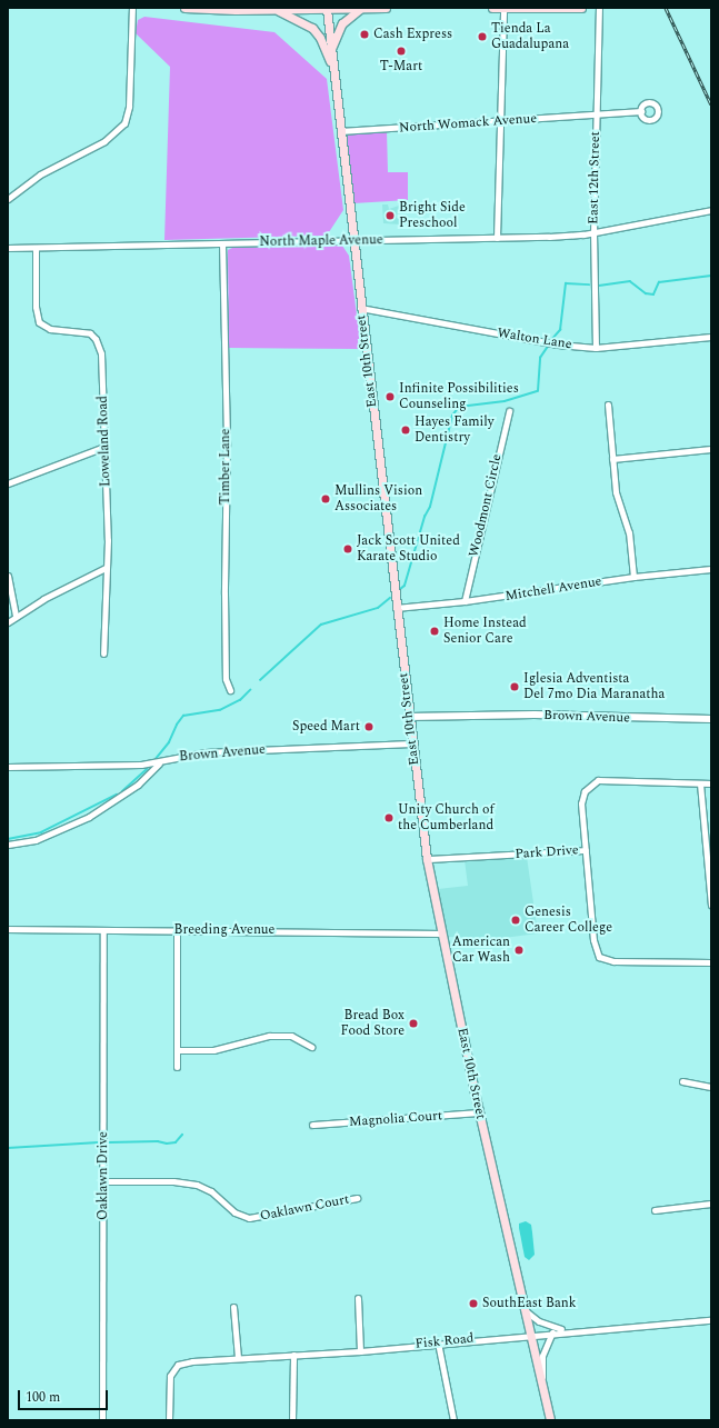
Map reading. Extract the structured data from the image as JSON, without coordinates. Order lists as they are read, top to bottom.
{
  "streets": {
    "main road": ["East 10th Street"],
    "street": [
      "North Womack Avenue",
      "East 12th Street",
      "North Maple Avenue",
      "Walton Lane",
      "Loweland Road",
      "Timber Lane",
      "Woodmont Circle",
      "Mitchell Avenue",
      "Brown Avenue",
      "Park Drive",
      "Breeding Avenue",
      "Magnolia Court",
      "Oaklawn Drive",
      "Oaklawn Court",
      "Fisk Road"
    ]
  },
  "crossings": [
    ["North Womack Avenue", "East 12th Street"],
    ["North Womack Avenue", "East 10th Street"],
    ["East 12th Street", "North Maple Avenue"],
    ["East 12th Street", "Walton Lane"],
    ["North Maple Avenue", "East 10th Street"],
    ["North Maple Avenue", "Loweland Road"],
    ["North Maple Avenue", "Timber Lane"],
    ["Walton Lane", "East 10th Street"],
    ["East 10th Street", "Mitchell Avenue"],
    ["East 10th Street", "Brown Avenue"],
    ["East 10th Street", "Park Drive"],
    ["East 10th Street", "Breeding Avenue"],
    ["East 10th Street", "Magnolia Court"],
    ["East 10th Street", "Fisk Road"],
    ["Woodmont Circle", "Mitchell Avenue"],
    ["Breeding Avenue", "Oaklawn Drive"],
    ["Oaklawn Drive", "Oaklawn Court"]
  ],
  "places": [
    "Cash Express",
    "Tienda La Guadalupana",
    "T-Mart",
    "Bright Side Preschool",
    "Infinite Possibilities Counseling",
    "Hayes Family Dentistry",
    "Mullins Vision Associates",
    "Jack Scott United Karate Studio",
    "Home Instead Senior Care",
    "Iglesia Adventista Del 7mo Dia Maranatha",
    "Speed Mart",
    "Unity Church of the Cumberland",
    "Genesis Career College",
    "American Car Wash",
    "Bread Box Food Store",
    "SouthEast Bank"
  ],
  "scale_bar": "100 m"
}
